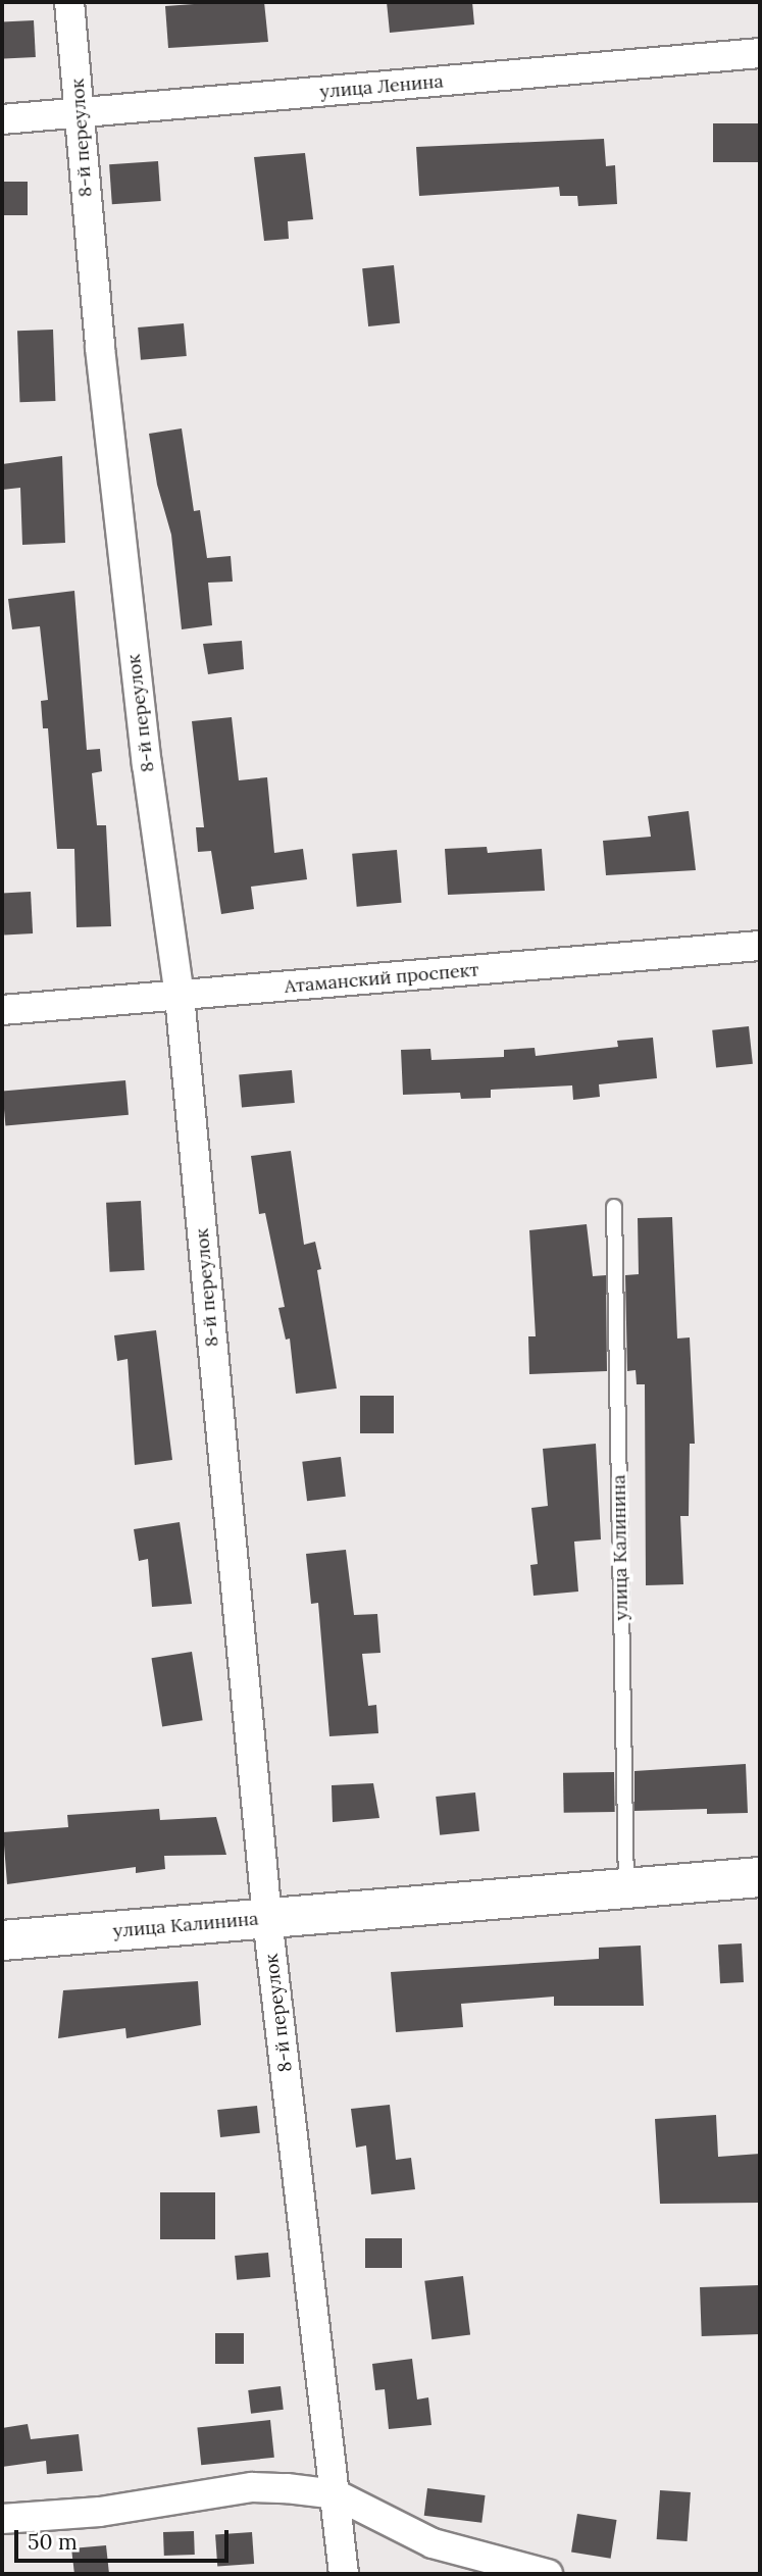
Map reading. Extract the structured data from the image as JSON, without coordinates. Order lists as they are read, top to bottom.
{
  "streets": {
    "main road": ["улица Калинина"],
    "street": ["улица Ленина", "8-й переулок", "Атаманский проспект"]
  },
  "crossings": [
    ["улица Ленина", "8-й переулок"],
    ["8-й переулок", "Атаманский проспект"],
    ["8-й переулок", "улица Калинина"]
  ],
  "scale_bar": "50 m"
}
